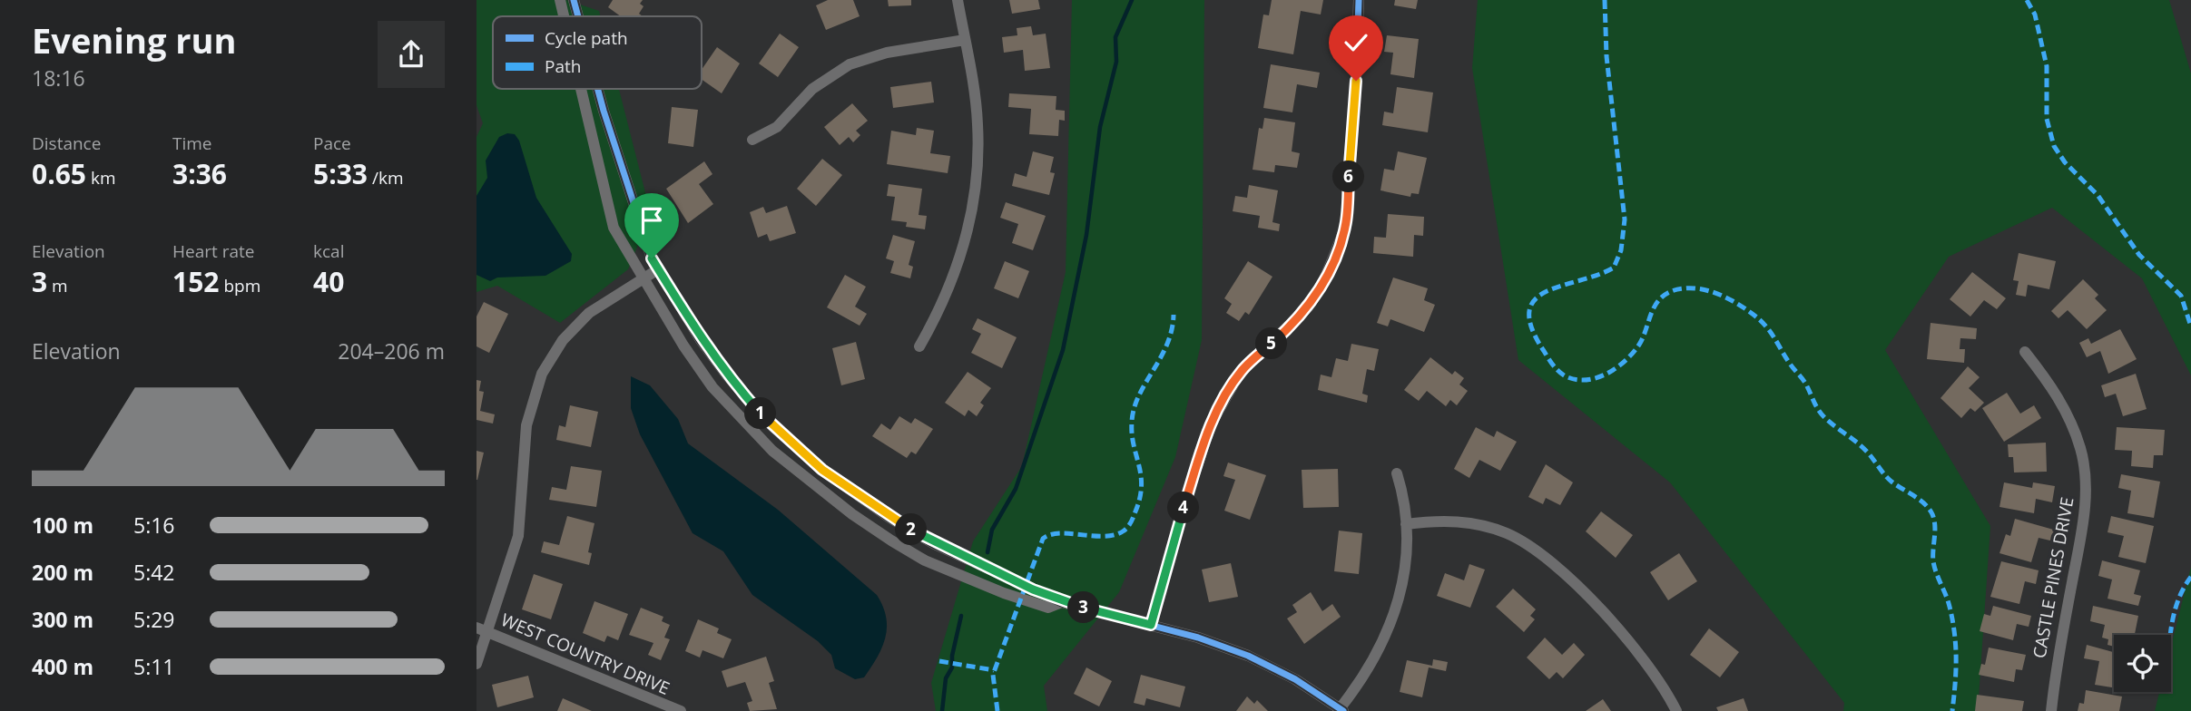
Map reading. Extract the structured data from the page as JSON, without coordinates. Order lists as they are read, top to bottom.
{
  "streets": {
    "street": ["CASTLE PINES DRIVE", "WEST COUNTRY DRIVE"]
  },
  "legend": ["Cycle path", "Path"],
  "page": {
    "heading": ["Evening run", "18:16"],
    "stats": [
      ["Distance", "0.65 km"],
      ["Time", "3:36"],
      ["Pace", "5:33 /km"],
      ["Elevation", "3 m"],
      ["Heart rate", "152 bpm"],
      ["kcal", "40"]
    ],
    "pins": [
      "6",
      "5",
      "1",
      "4",
      "2",
      "3"
    ],
    "chart": ["Elevation", "204–206 m"],
    "list": [
      {
        "name": "100 m",
        "note": "5:16"
      },
      {
        "name": "200 m",
        "note": "5:42"
      },
      {
        "name": "300 m",
        "note": "5:29"
      },
      {
        "name": "400 m",
        "note": "5:11"
      }
    ]
  }
}
